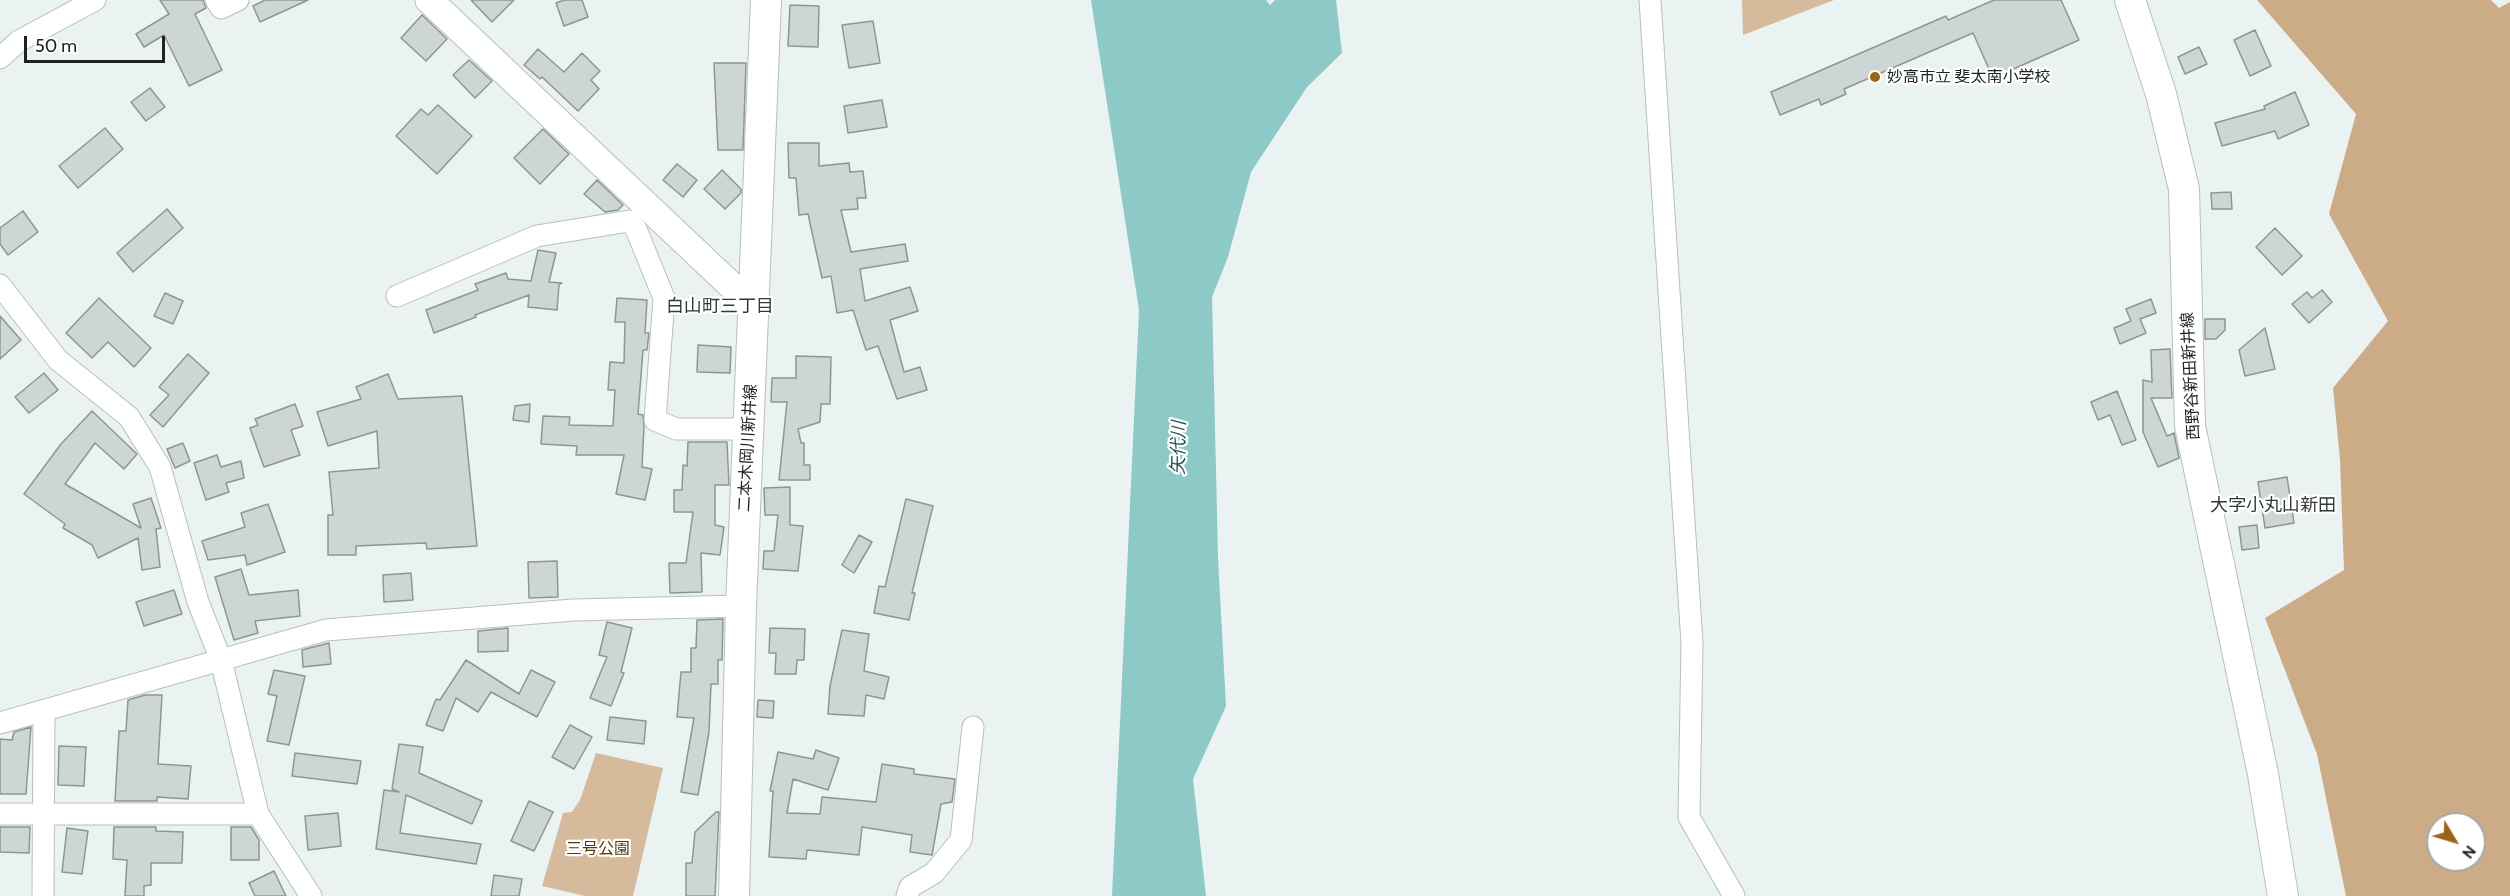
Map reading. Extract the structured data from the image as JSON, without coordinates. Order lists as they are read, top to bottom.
{
  "streets": {
    "main road": ["西野谷新田新井線", "二本木岡川新井線"]
  },
  "districts": ["白山町三丁目", "大字小丸山新田"],
  "water": ["矢代川"],
  "parks": ["三号公園"],
  "places": ["妙高市立 斐太南小学校"],
  "scale_bar": "50 m",
  "north": "bottom right"
}
